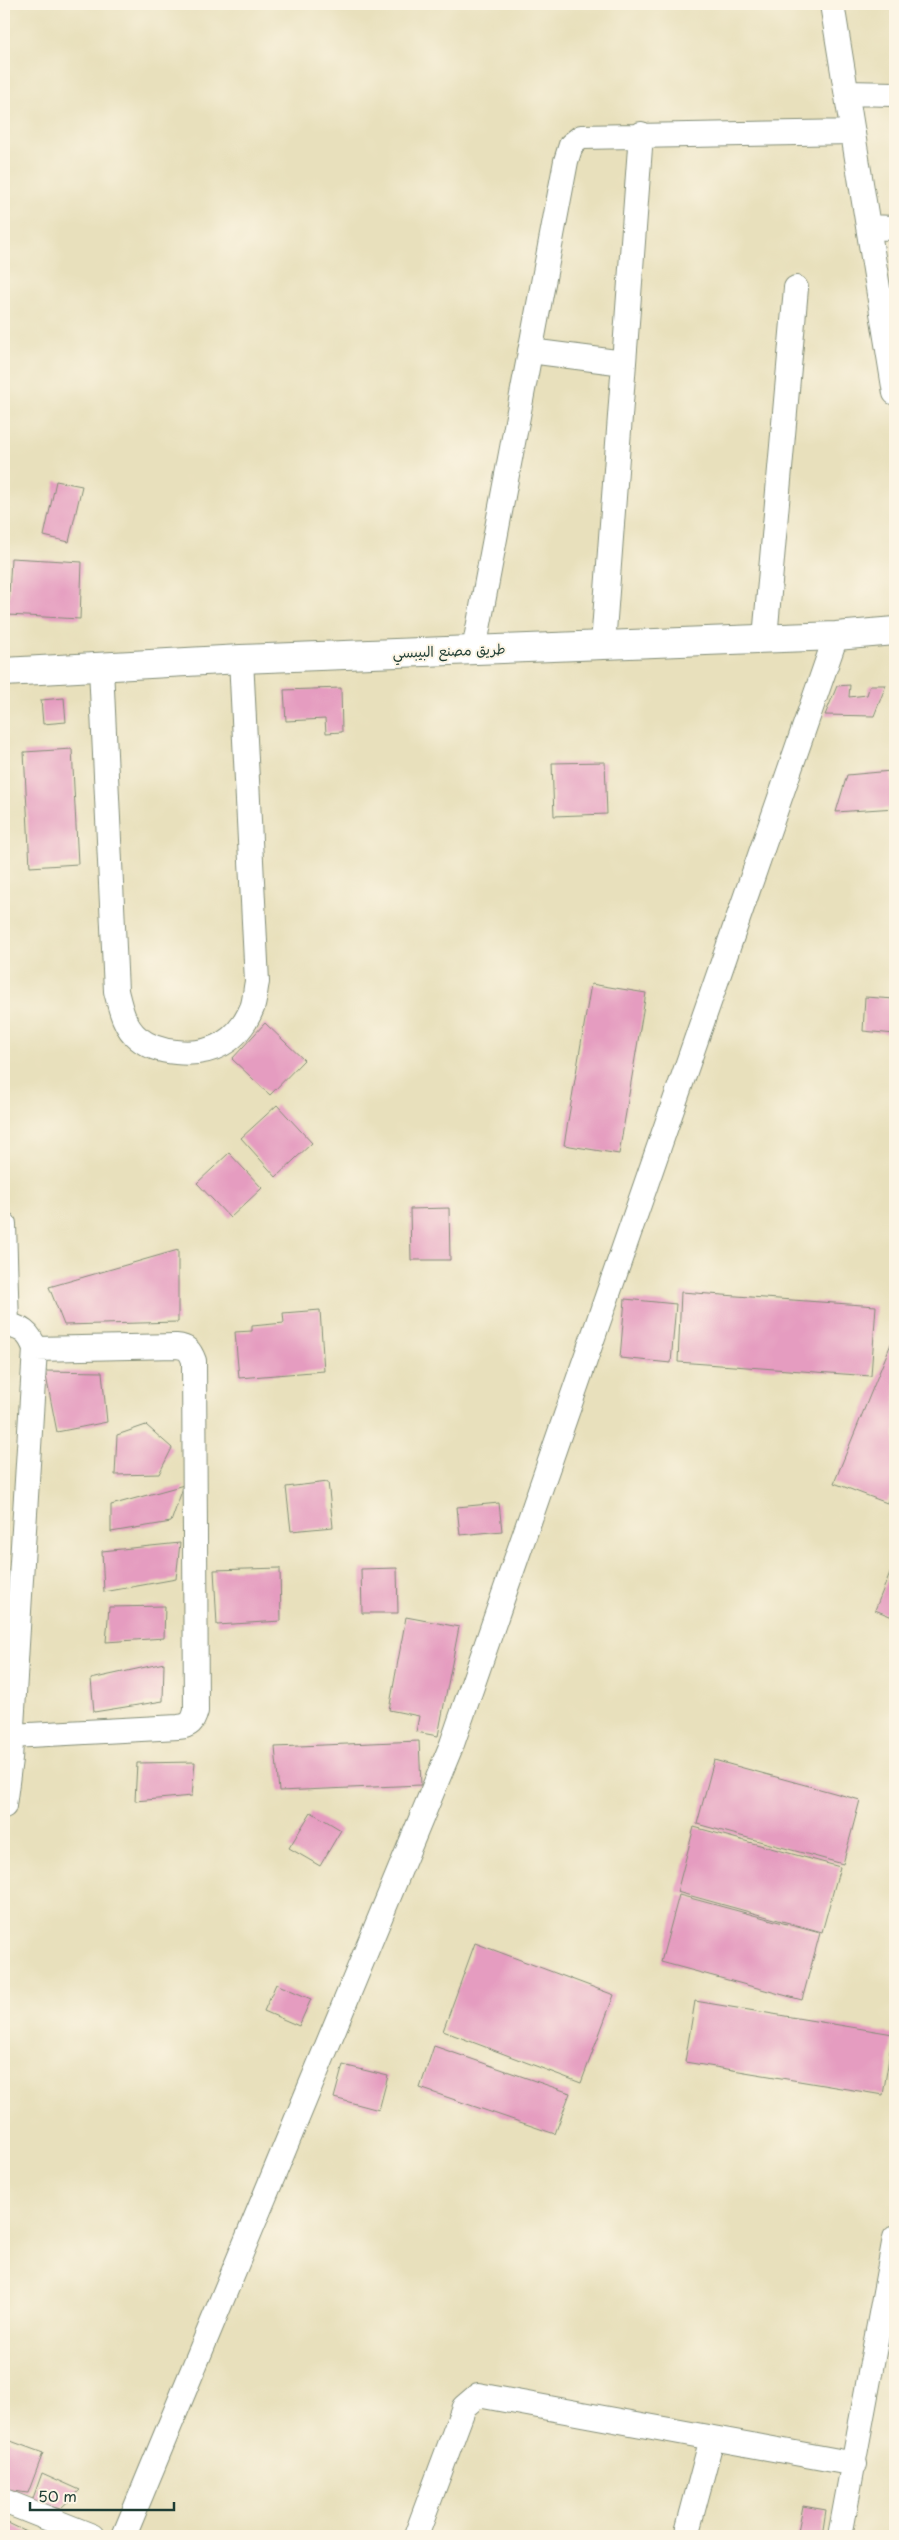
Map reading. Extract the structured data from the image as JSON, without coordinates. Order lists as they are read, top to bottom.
{
  "streets": {
    "main road": ["طريق مصنع البيبسي"]
  },
  "scale_bar": "50 m"
}
